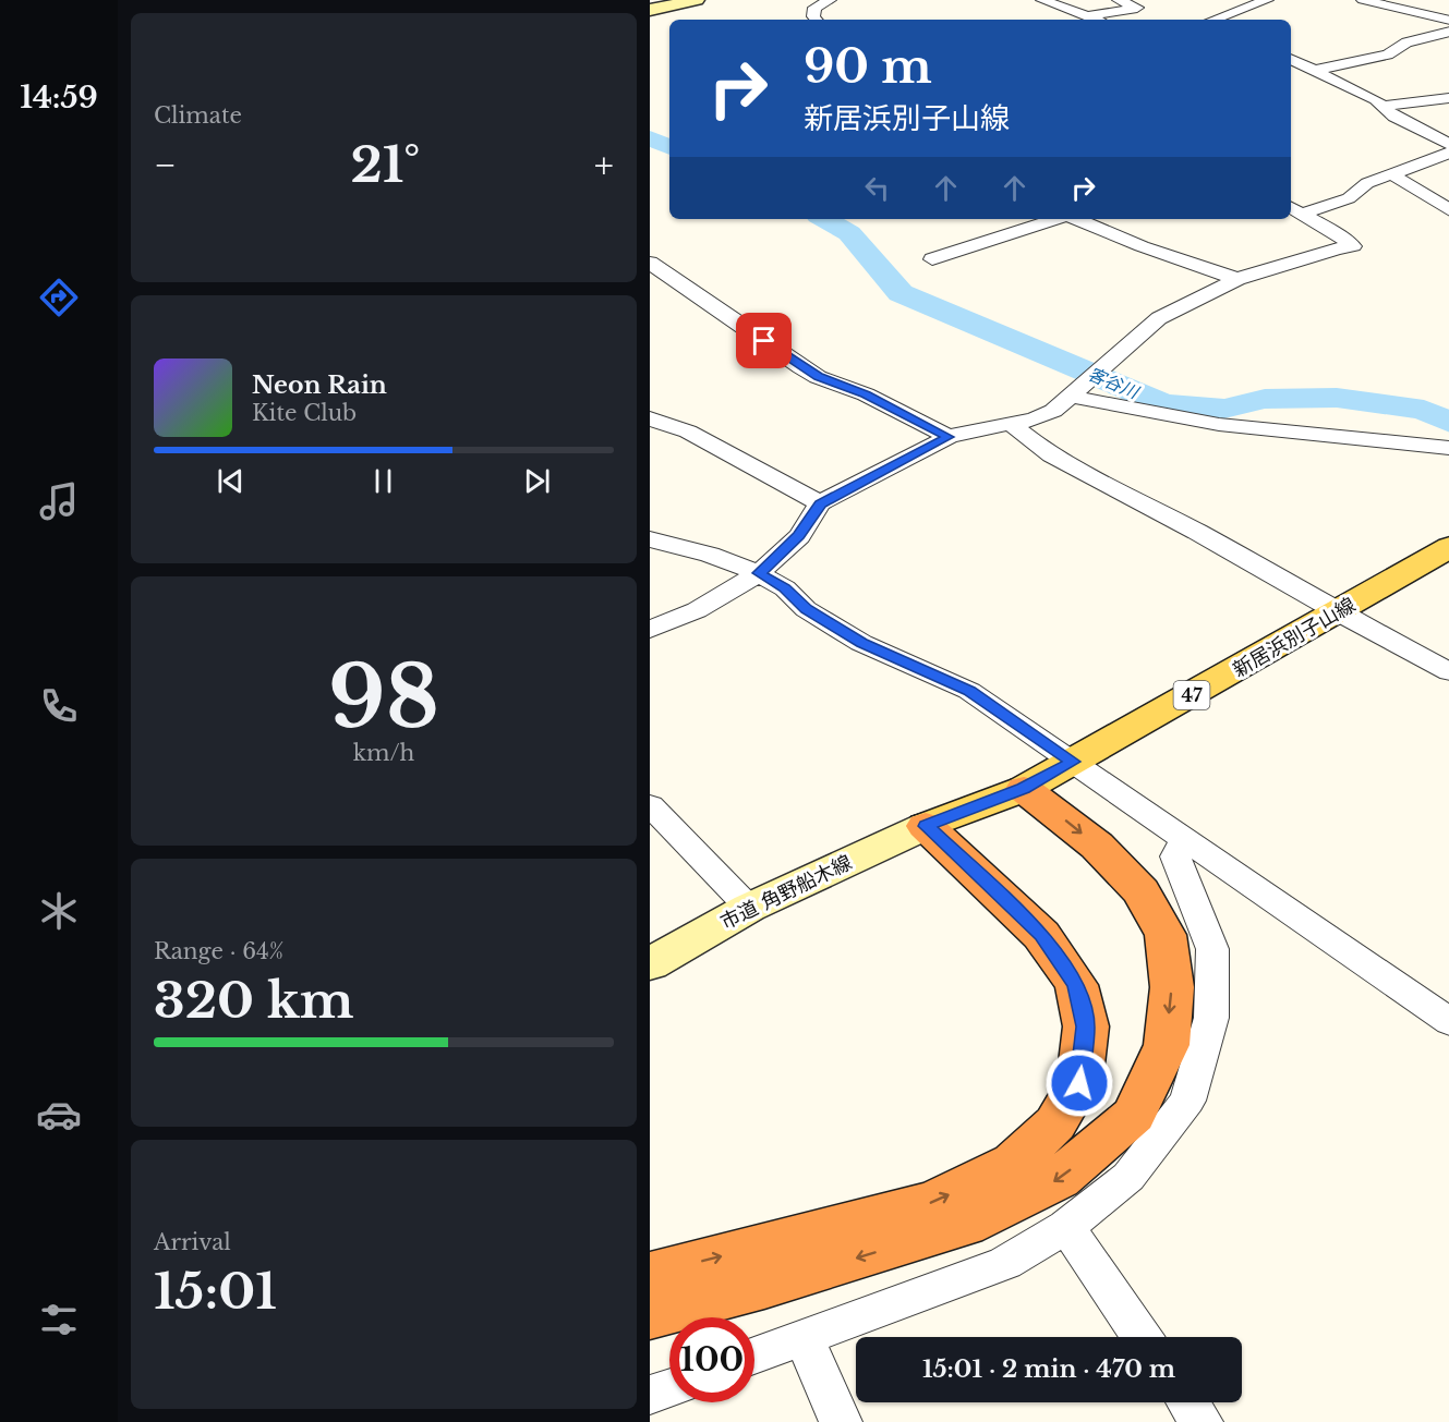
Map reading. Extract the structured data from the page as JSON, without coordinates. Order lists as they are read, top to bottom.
{
  "streets": {
    "main road": ["新居浜別子山線", "47"],
    "street": ["市道 角野船木線"]
  },
  "crossings": [
    ["新居浜別子山線", "市道 角野船木線"]
  ],
  "water": ["客谷川"],
  "page": {
    "tabs": "14:59",
    "tile": [
      "Climate",
      ["98", "km/h"],
      ["Range · 64%", "320 km"],
      ["Arrival", "15:01"]
    ],
    "turn": ["90 m", "新居浜別子山線"],
    "heat": ["−", "21°", "+"],
    "song": ["Neon Rain", "Kite Club"],
    "limit": "100",
    "trip": "15:01 · 2 min · 470 m"
  }
}
